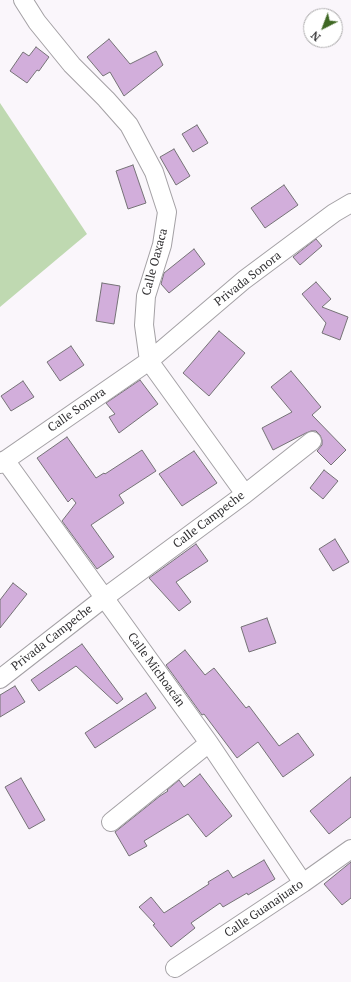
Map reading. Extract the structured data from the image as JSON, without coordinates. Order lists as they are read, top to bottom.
{
  "streets": {
    "street": [
      "Calle Oaxaca",
      "Privada Sonora",
      "Calle Sonora",
      "Calle Campeche",
      "Privada Campeche",
      "Calle Michoacán",
      "Calle Guanajuato"
    ]
  },
  "crossings": [
    ["Calle Oaxaca", "Privada Sonora"],
    ["Calle Oaxaca", "Calle Sonora"],
    ["Calle Oaxaca", "Calle Campeche"],
    ["Privada Sonora", "Calle Sonora"],
    ["Calle Sonora", "Calle Michoacán"],
    ["Calle Campeche", "Privada Campeche"],
    ["Calle Campeche", "Calle Michoacán"],
    ["Privada Campeche", "Calle Michoacán"],
    ["Calle Michoacán", "Calle Guanajuato"]
  ],
  "north": "bottom left"
}
